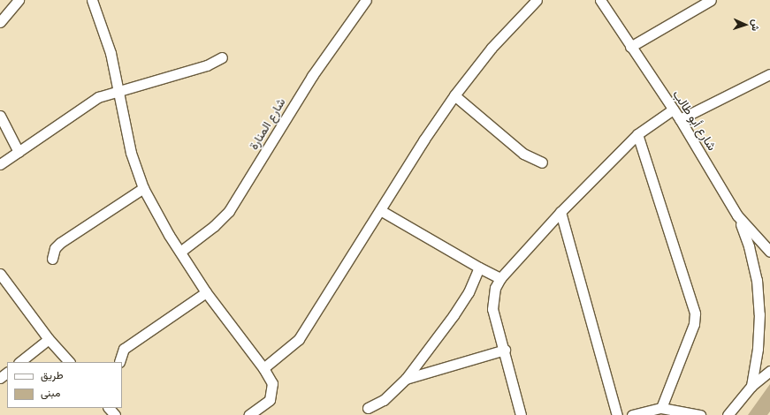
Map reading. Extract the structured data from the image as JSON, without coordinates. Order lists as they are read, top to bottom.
{
  "streets": {
    "street": ["شارع أبو طالب", "شارع المنارة"]
  },
  "legend": ["طريق", "مبنى"],
  "north": "right"
}
